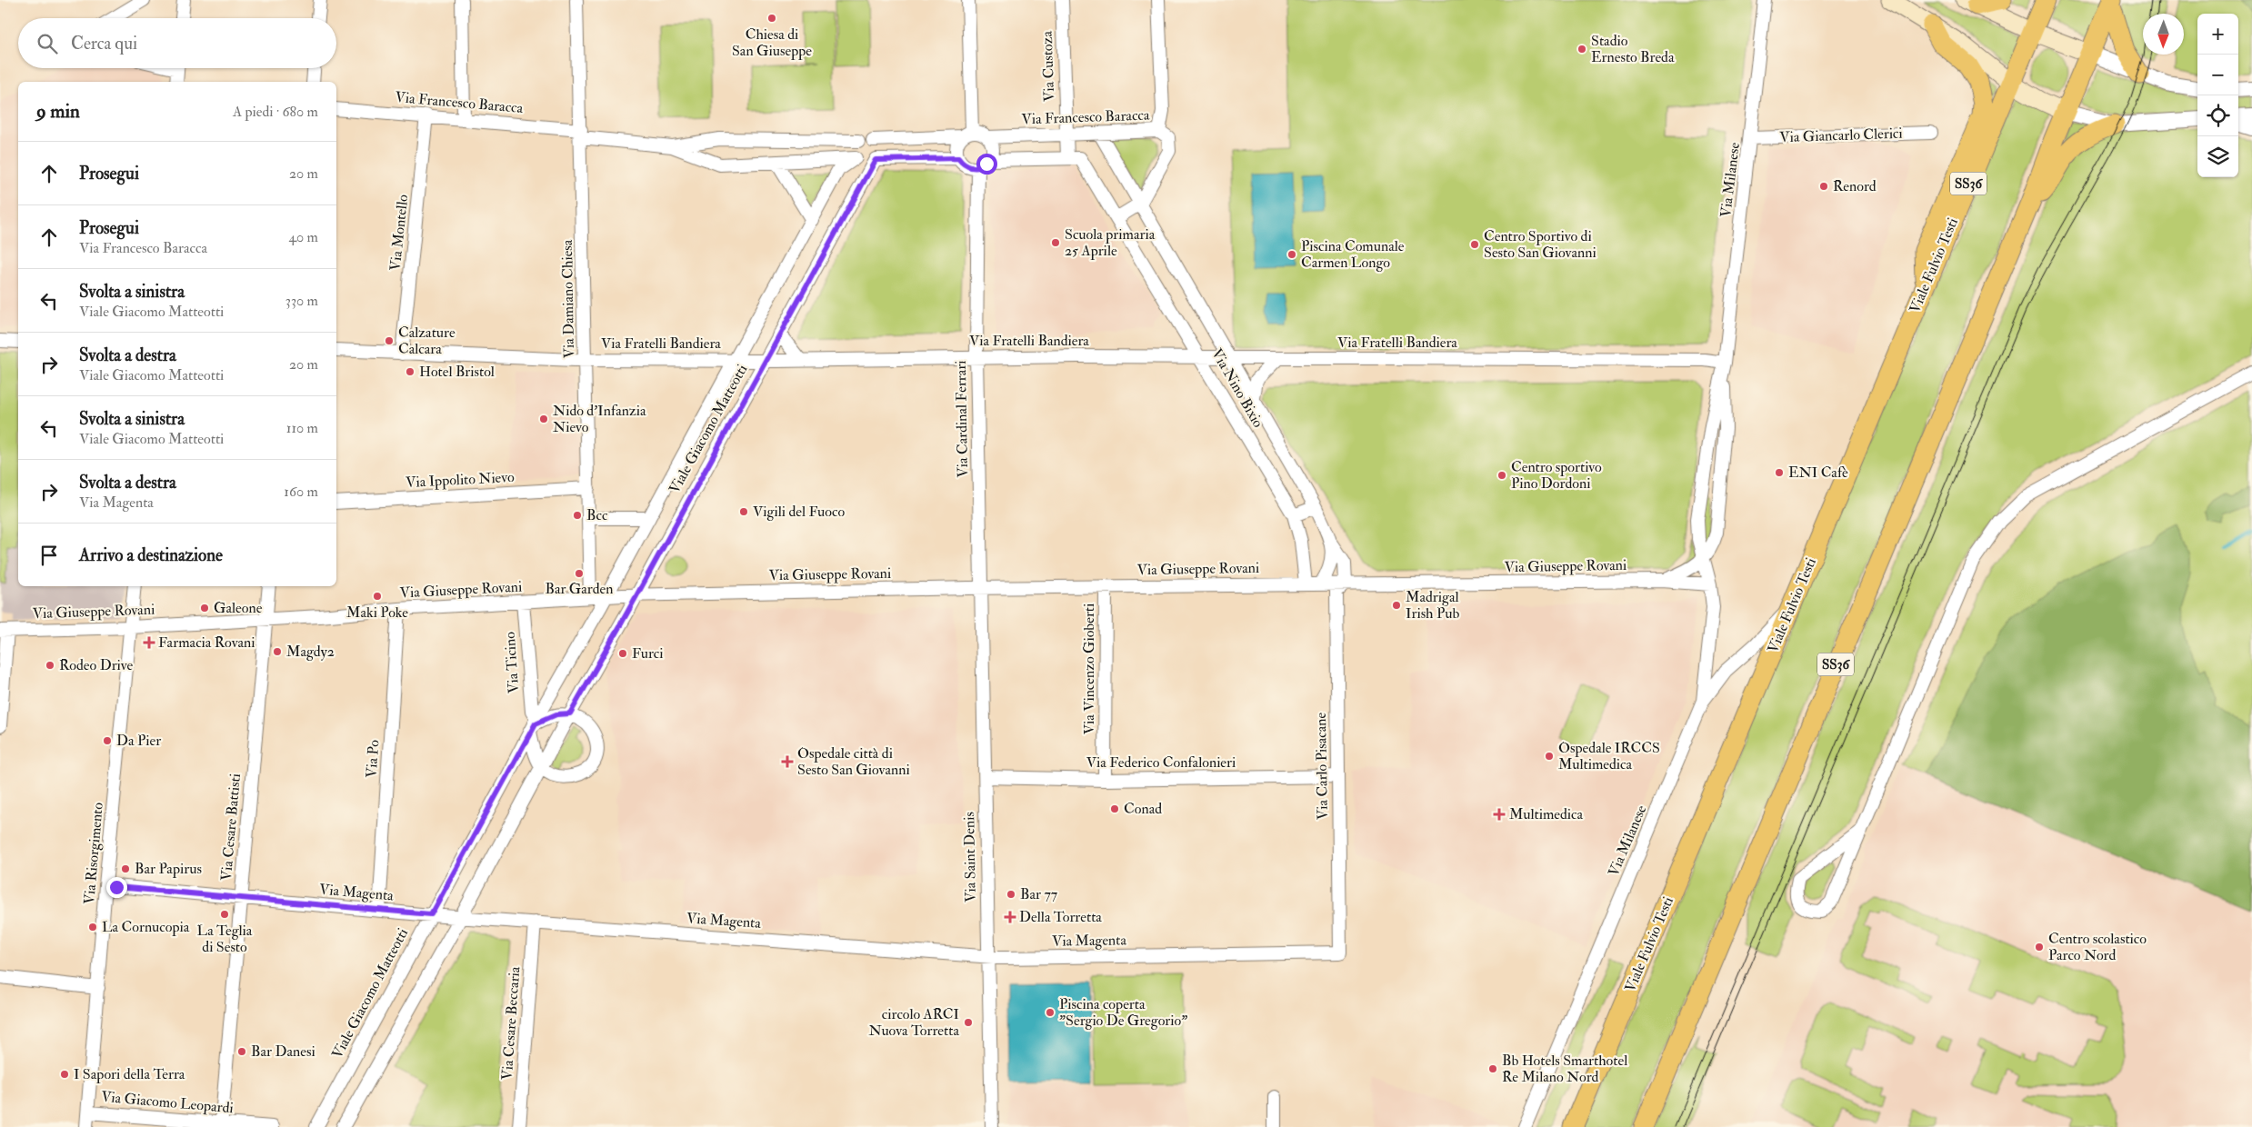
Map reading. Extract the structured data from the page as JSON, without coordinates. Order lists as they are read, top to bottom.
{
  "streets": {
    "main road": ["SS36", "Viale Fulvio Testi"],
    "street": [
      "Via Custoza",
      "Via Francesco Baracca",
      "Via Giancarlo Clerici",
      "Via Milanese",
      "Via Montello",
      "Via Damiano Chiesa",
      "Via Fratelli Bandiera",
      "Via Nino Bixio",
      "Via Cardinal Ferrari",
      "Viale Giacomo Matteotti",
      "Via Ippolito Nievo",
      "Via Giuseppe Rovani",
      "Via Ticino",
      "Via Vincenzo Gioberti",
      "Via Po",
      "Via Federico Confalonieri",
      "Via Carlo Pisacane",
      "Via Cesare Battisti",
      "Via Risorgimento",
      "Via Saint Denis",
      "Via Magenta",
      "Via Cesare Beccaria",
      "Via Giacomo Leopardi"
    ]
  },
  "crossings": [
    ["Via Custoza", "Via Francesco Baracca"],
    ["Via Custoza", "Via Nino Bixio"],
    ["Via Francesco Baracca", "Via Montello"],
    ["Via Francesco Baracca", "Via Damiano Chiesa"],
    ["Via Francesco Baracca", "Via Nino Bixio"],
    ["Via Francesco Baracca", "Via Cardinal Ferrari"],
    ["Via Francesco Baracca", "Viale Giacomo Matteotti"],
    ["Via Giancarlo Clerici", "Via Milanese"],
    ["Via Milanese", "Via Fratelli Bandiera"],
    ["Via Milanese", "Via Giuseppe Rovani"],
    ["Via Montello", "Via Fratelli Bandiera"],
    ["Via Damiano Chiesa", "Via Fratelli Bandiera"],
    ["Via Damiano Chiesa", "Via Ippolito Nievo"],
    ["Via Damiano Chiesa", "Via Giuseppe Rovani"],
    ["Via Fratelli Bandiera", "Via Nino Bixio"],
    ["Via Fratelli Bandiera", "Via Cardinal Ferrari"],
    ["Via Fratelli Bandiera", "Viale Giacomo Matteotti"],
    ["Via Nino Bixio", "Via Giuseppe Rovani"],
    ["Via Nino Bixio", "Via Carlo Pisacane"],
    ["Via Cardinal Ferrari", "Via Giuseppe Rovani"],
    ["Via Cardinal Ferrari", "Via Saint Denis"],
    ["Viale Giacomo Matteotti", "Via Giuseppe Rovani"],
    ["Viale Giacomo Matteotti", "Via Ticino"],
    ["Viale Giacomo Matteotti", "Via Magenta"],
    ["Via Giuseppe Rovani", "Via Ticino"],
    ["Via Giuseppe Rovani", "Via Vincenzo Gioberti"],
    ["Via Giuseppe Rovani", "Via Po"],
    ["Via Giuseppe Rovani", "Via Carlo Pisacane"],
    ["Via Giuseppe Rovani", "Via Cesare Battisti"],
    ["Via Giuseppe Rovani", "Via Risorgimento"],
    ["Via Giuseppe Rovani", "Via Saint Denis"],
    ["Via Vincenzo Gioberti", "Via Federico Confalonieri"],
    ["Via Po", "Via Magenta"],
    ["Via Federico Confalonieri", "Via Carlo Pisacane"],
    ["Via Federico Confalonieri", "Via Saint Denis"],
    ["Via Carlo Pisacane", "Via Magenta"],
    ["Via Cesare Battisti", "Via Magenta"],
    ["Via Cesare Battisti", "Via Giacomo Leopardi"],
    ["Via Risorgimento", "Via Magenta"],
    ["Via Risorgimento", "Via Giacomo Leopardi"],
    ["Via Saint Denis", "Via Magenta"],
    ["Via Magenta", "Via Cesare Beccaria"]
  ],
  "places": {
    "other": [
      "Chiesa di San Giuseppe",
      "Stadio Ernesto Breda",
      "Renord",
      "Scuola primaria 25 Aprile",
      "Centro Sportivo di Sesto San Giovanni",
      "Piscina Comunale Carmen Longo",
      "Calzature Calcara",
      "Hotel Bristol",
      "Nido d'Infanzia Nievo",
      "ENI Cafè",
      "Centro sportivo Pino Dordoni",
      "Vigili del Fuoco",
      "Bcc",
      "Bar Garden",
      "Maki Poke",
      "Madrigal Irish Pub",
      "Galeone",
      "Magdy2",
      "Furci",
      "Rodeo Drive",
      "Da Pier",
      "Ospedale IRCCS Multimedica",
      "Conad",
      "Bar Papirus",
      "Bar 77",
      "La Teglia di Sesto",
      "La Cornucopia",
      "Centro scolastico Parco Nord",
      "Piscina coperta \"Sergio De Gregorio\"",
      "circolo ARCI Nuova Torretta",
      "Bar Danesi",
      "Bb Hotels Smarthotel Re Milano Nord",
      "I Sapori della Terra"
    ],
    "health": [
      "Farmacia Rovani",
      "Ospedale città di Sesto San Giovanni",
      "Multimedica",
      "Della Torretta"
    ]
  },
  "north": "bottom",
  "page": {
    "map_buttons": ["+", "−"],
    "search": "Cerca qui",
    "heading": ["9 min", "A piedi · 680 m"],
    "list": [
      ["Prosegui", "20 m"],
      ["Prosegui", "Via Francesco Baracca", "40 m"],
      ["Svolta a sinistra", "Viale Giacomo Matteotti", "330 m"],
      ["Svolta a destra", "Viale Giacomo Matteotti", "20 m"],
      ["Svolta a sinistra", "Viale Giacomo Matteotti", "110 m"],
      ["Svolta a destra", "Via Magenta", "160 m"],
      "Arrivo a destinazione"
    ]
  }
}
